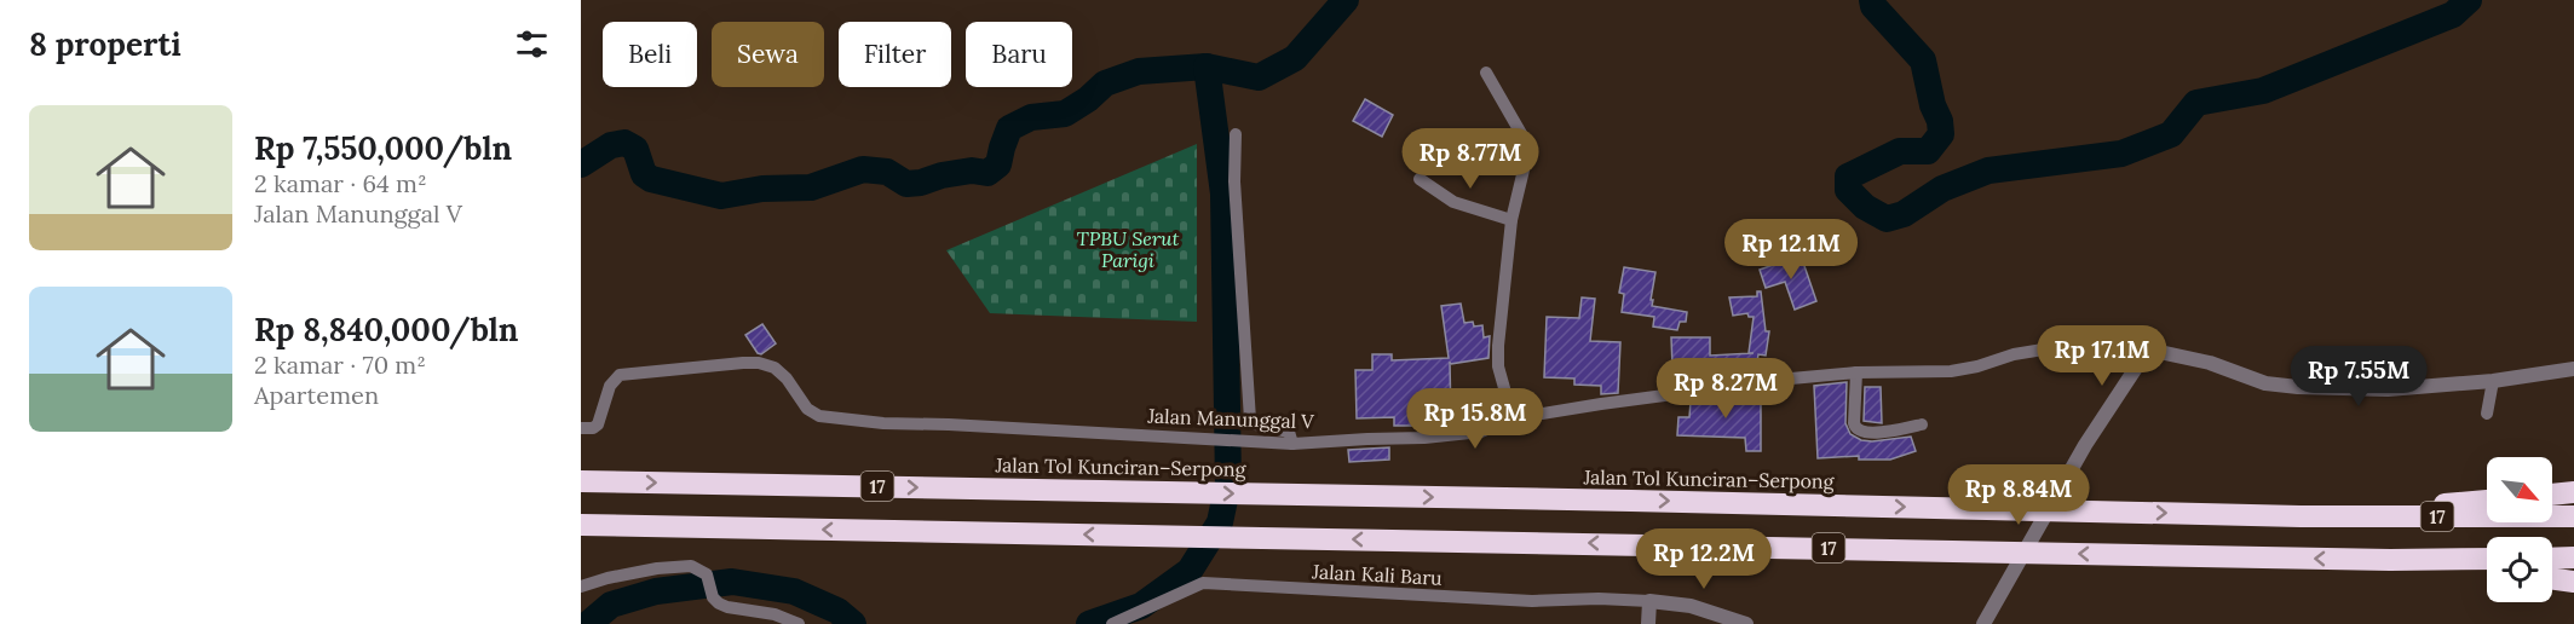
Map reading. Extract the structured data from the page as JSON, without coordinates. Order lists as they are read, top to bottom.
{
  "streets": {
    "highway": ["Jalan Tol Kunciran–Serpong", "17"],
    "street": ["Jalan Manunggal V", "Jalan Kali Baru"]
  },
  "parks": ["TPBU Serut Parigi"],
  "north": "bottom right",
  "page": {
    "heading": "8 properti",
    "chip": [
      "Beli",
      "Sewa",
      "Filter",
      "Baru"
    ],
    "list": [
      {
        "name": "Rp 7,550,000/bln",
        "note": "2 kamar · 64 m² · Jalan Manunggal V"
      },
      {
        "name": "Rp 8,840,000/bln",
        "note": "2 kamar · 70 m² · Apartemen"
      }
    ],
    "price": [
      "Rp 8.77M",
      "Rp 12.1M",
      "Rp 17.1M",
      "Rp 7.55M",
      "Rp 8.27M",
      "Rp 15.8M",
      "Rp 8.84M",
      "Rp 12.2M"
    ]
  }
}
